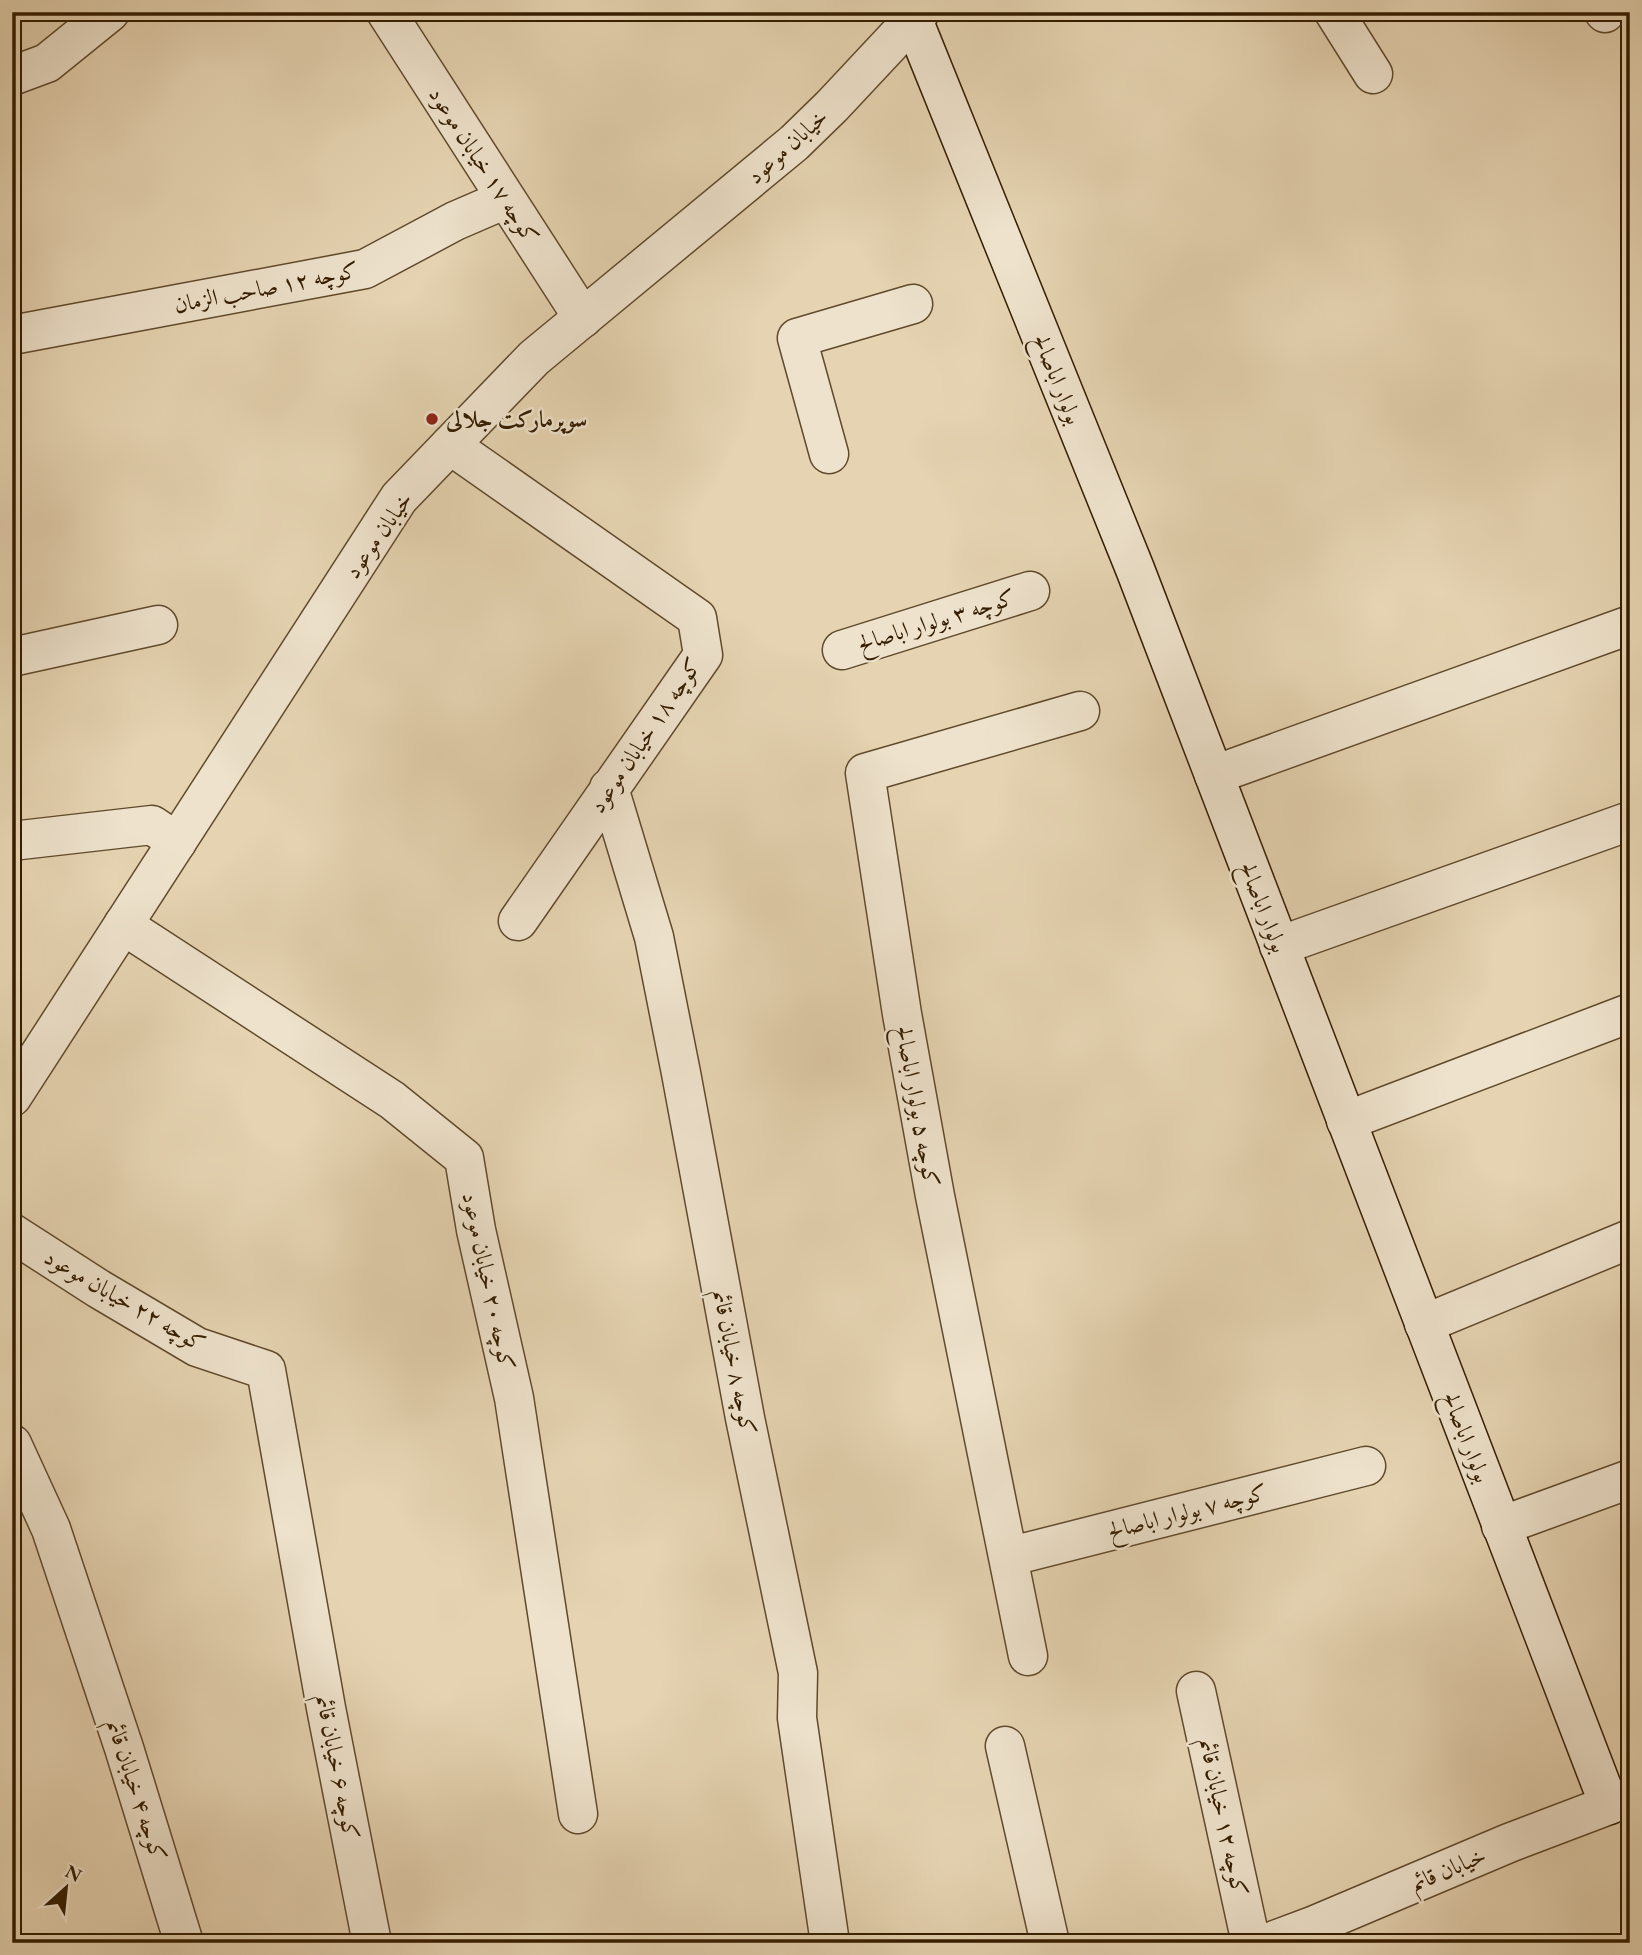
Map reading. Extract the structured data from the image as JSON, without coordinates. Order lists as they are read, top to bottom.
{
  "streets": {
    "street": [
      "خیابان موعود",
      "کوچه ۱۷ خیابان موعود",
      "کوچه ۱۲ صاحب الزمان",
      "بولوار اباصالح",
      "کوچه ۳ بولوار اباصالح",
      "کوچه ۱۸ خیابان موعود",
      "کوچه ۵ بولوار اباصالح",
      "کوچه ۲۰ خیابان موعود",
      "کوچه ۲۲ خیابان موعود",
      "کوچه ۸ خیابان قائم",
      "کوچه ۷ بولوار اباصالح",
      "کوچه ۶ خیابان قائم",
      "کوچه ۴ خیابان قائم",
      "کوچه ۱۲ خیابان قائم",
      "خیابان قائم"
    ]
  },
  "crossings": [
    ["خیابان موعود", "کوچه ۱۷ خیابان موعود"],
    ["خیابان موعود", "بولوار اباصالح"],
    ["خیابان موعود", "کوچه ۱۸ خیابان موعود"],
    ["خیابان موعود", "کوچه ۲۰ خیابان موعود"],
    ["کوچه ۱۷ خیابان موعود", "کوچه ۱۲ صاحب الزمان"],
    ["بولوار اباصالح", "خیابان قائم"],
    ["کوچه ۱۸ خیابان موعود", "کوچه ۸ خیابان قائم"],
    ["کوچه ۵ بولوار اباصالح", "کوچه ۷ بولوار اباصالح"],
    ["کوچه ۲۲ خیابان موعود", "کوچه ۶ خیابان قائم"]
  ],
  "places": ["سوپرمارکت جلالی"],
  "north": "top right"
}
